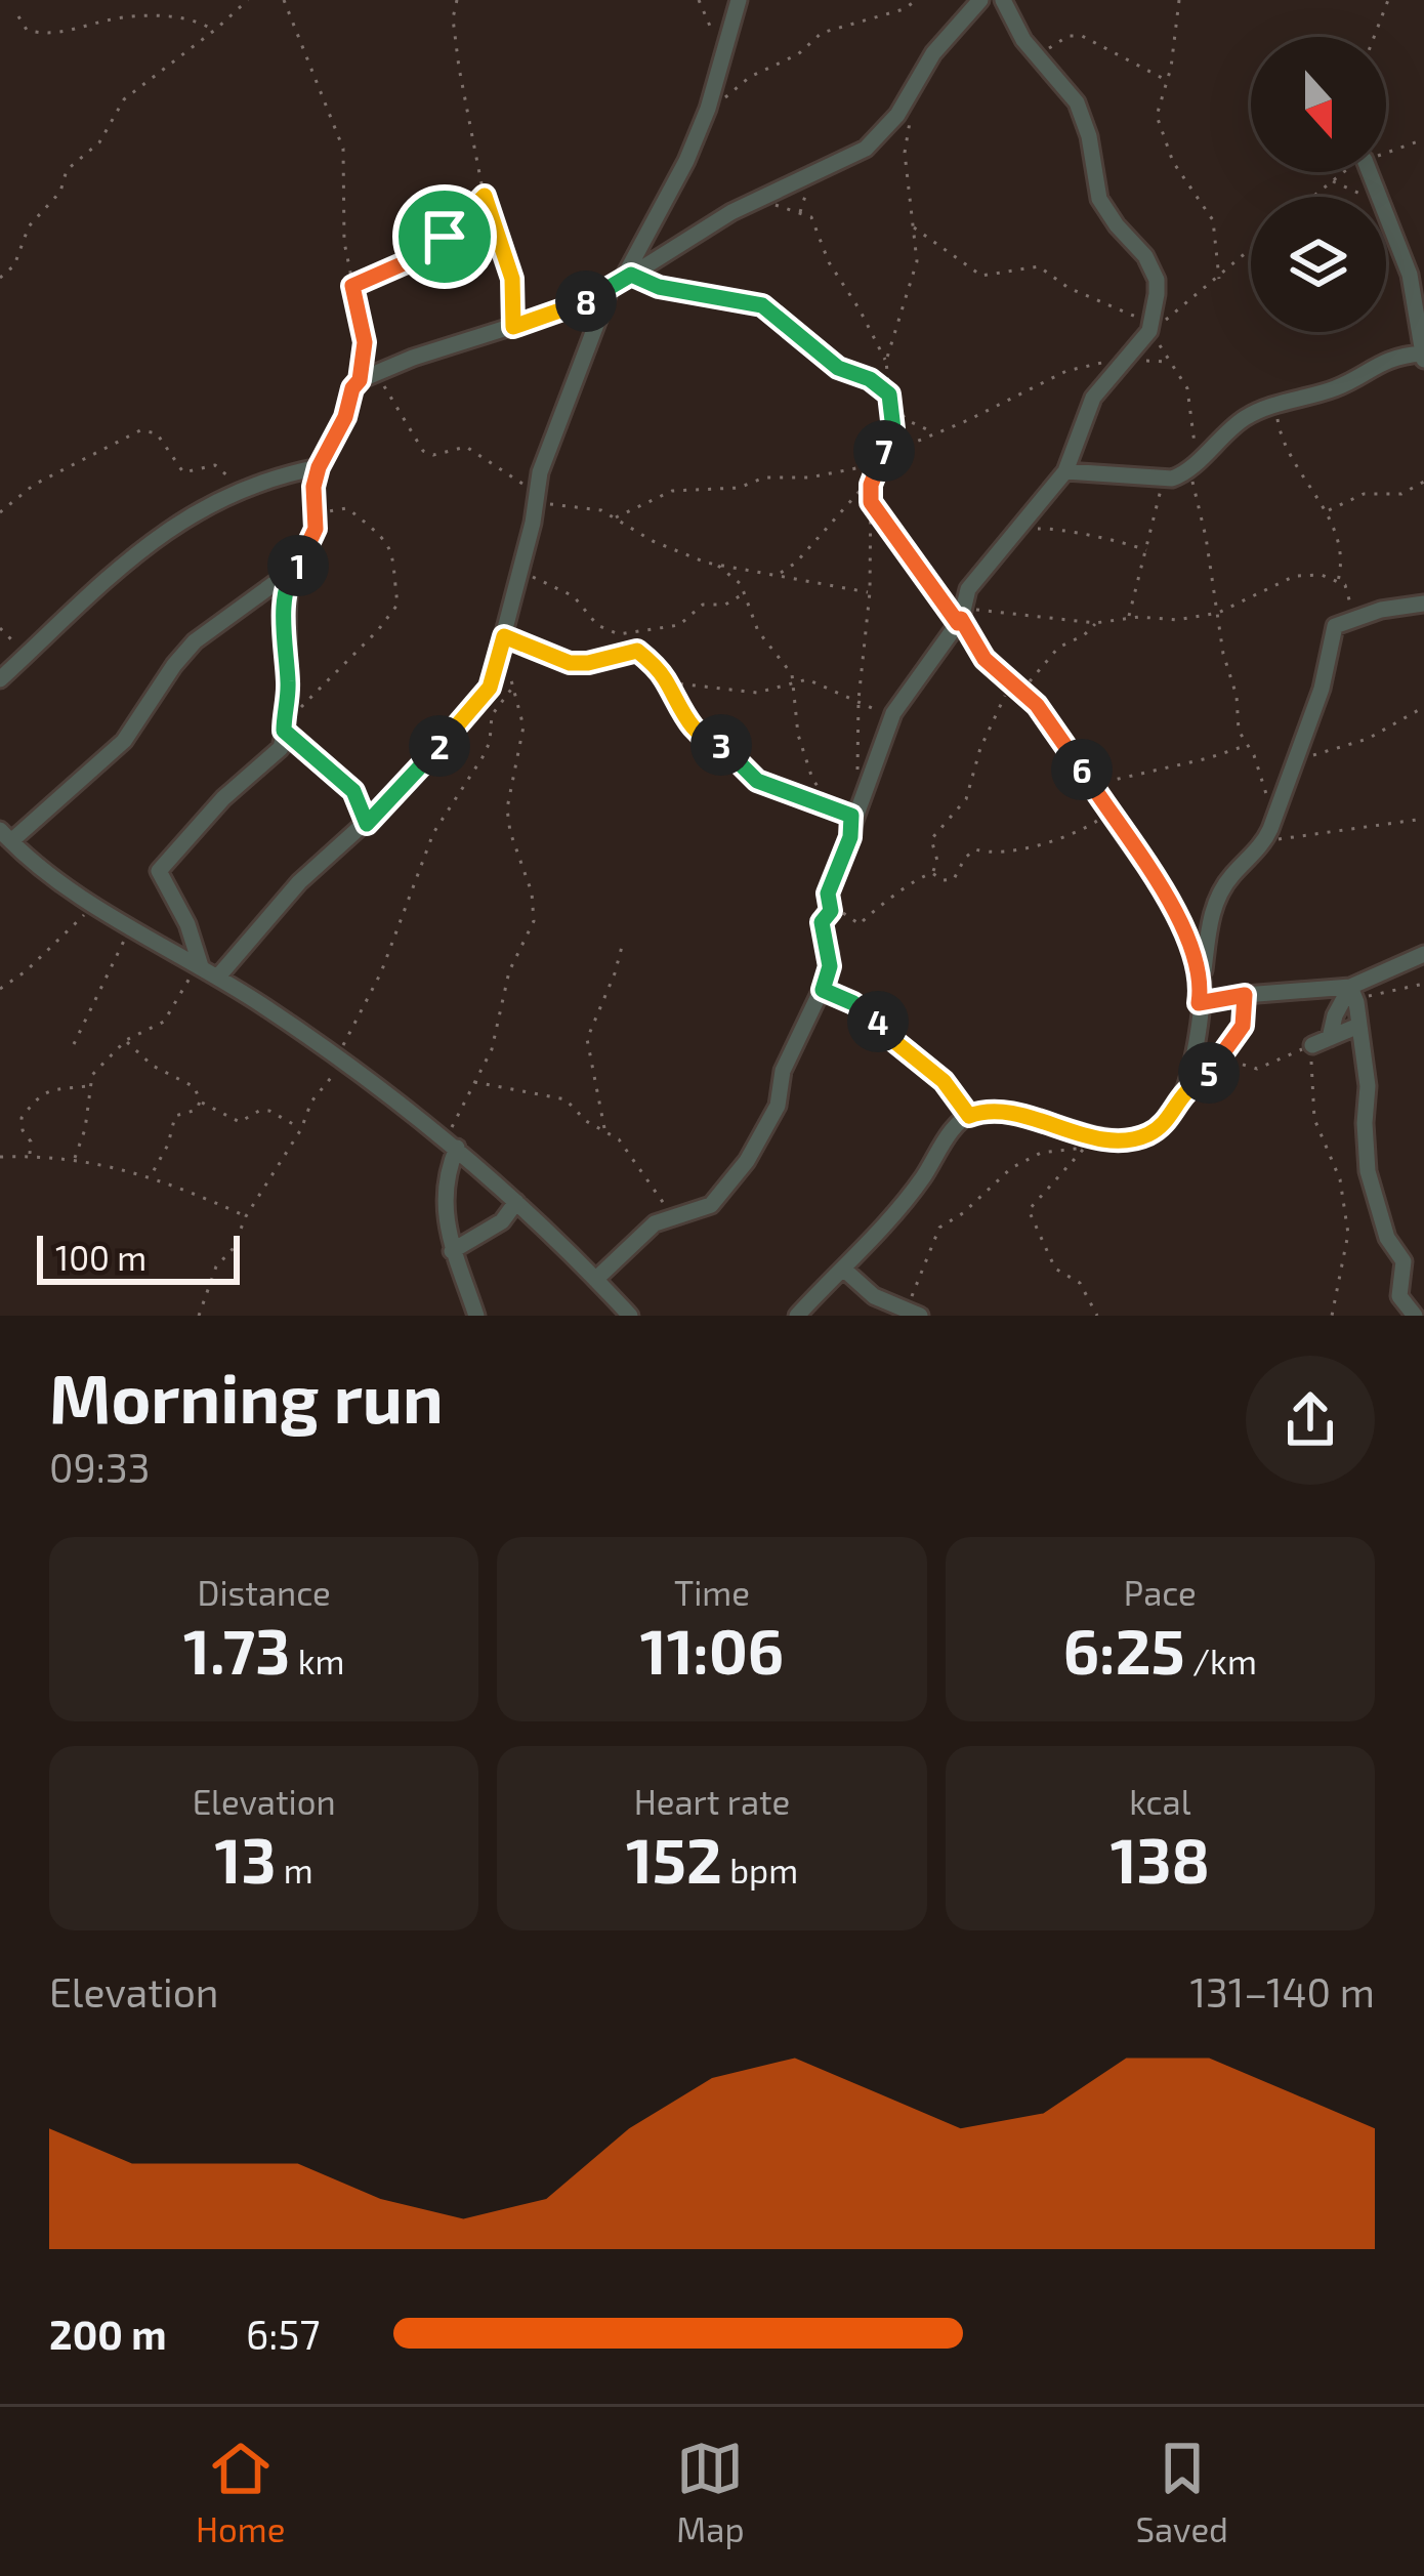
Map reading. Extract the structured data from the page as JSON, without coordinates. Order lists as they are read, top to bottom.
{
  "scale_bar": "100 m",
  "north": "bottom",
  "page": {
    "pins": [
      "8",
      "7",
      "1",
      "3",
      "2",
      "6",
      "4",
      "5"
    ],
    "scale": "100 m",
    "heading": ["Morning run", "09:33"],
    "stats": [
      ["Distance", "1.73 km"],
      ["Time", "11:06"],
      ["Pace", "6:25 /km"],
      ["Elevation", "13 m"],
      ["Heart rate", "152 bpm"],
      ["kcal", "138"]
    ],
    "chart": ["Elevation", "131–140 m"],
    "list": [
      {
        "name": "200 m",
        "note": "6:57"
      }
    ],
    "tabs": ["Home", "Map", "Saved"]
  }
}
